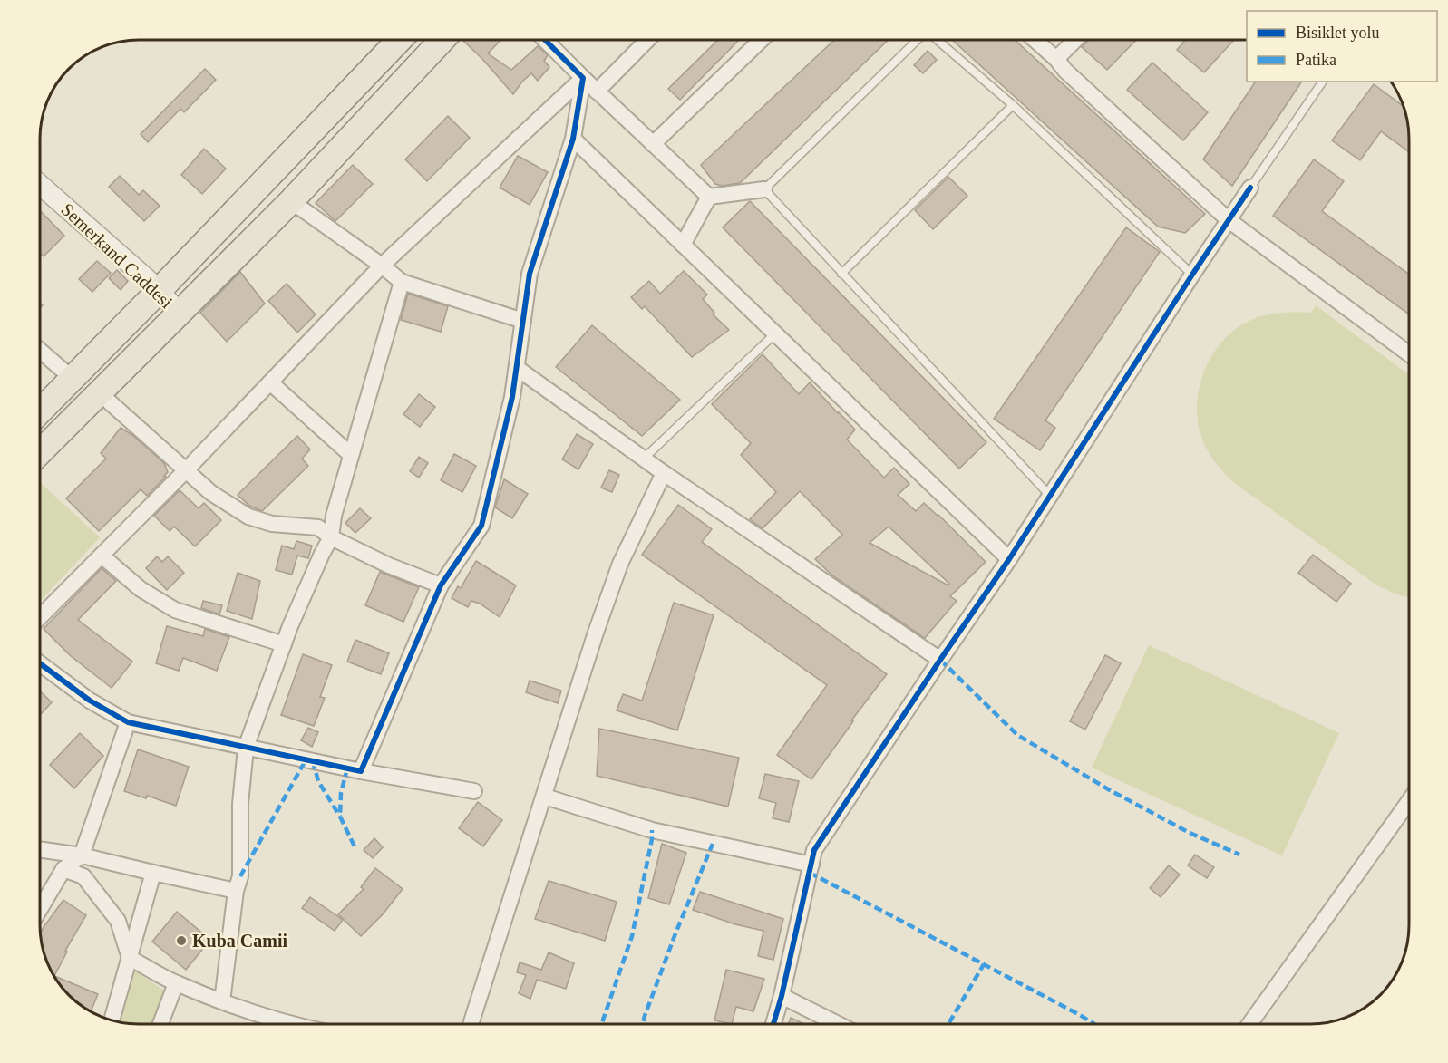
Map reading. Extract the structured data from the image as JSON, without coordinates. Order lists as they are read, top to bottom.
{
  "streets": {
    "street": ["Semerkand Caddesi"]
  },
  "places": ["Kuba Camii"],
  "legend": ["Bisiklet yolu", "Patika"]
}
